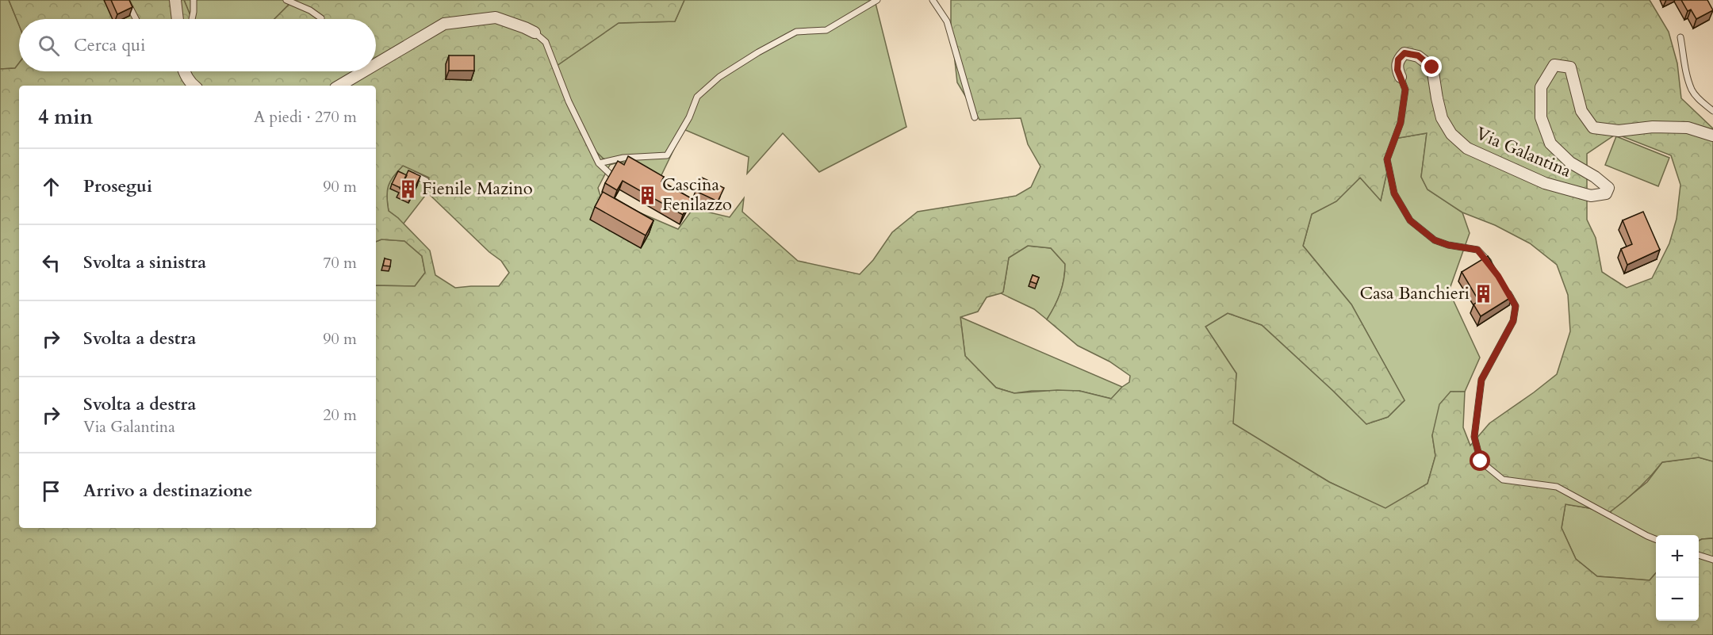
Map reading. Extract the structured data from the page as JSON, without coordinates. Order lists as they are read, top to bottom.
{
  "streets": {
    "street": ["Via Galantina"]
  },
  "places": {
    "building": ["Fienile Mazino", "Cascina Fenilazzo", "Casa Banchieri"]
  },
  "page": {
    "search": "Cerca qui",
    "heading": ["4 min", "A piedi · 270 m"],
    "list": [
      ["Prosegui", "90 m"],
      ["Svolta a sinistra", "70 m"],
      ["Svolta a destra", "90 m"],
      ["Svolta a destra", "Via Galantina", "20 m"],
      "Arrivo a destinazione"
    ],
    "map_buttons": ["+", "−"]
  }
}
